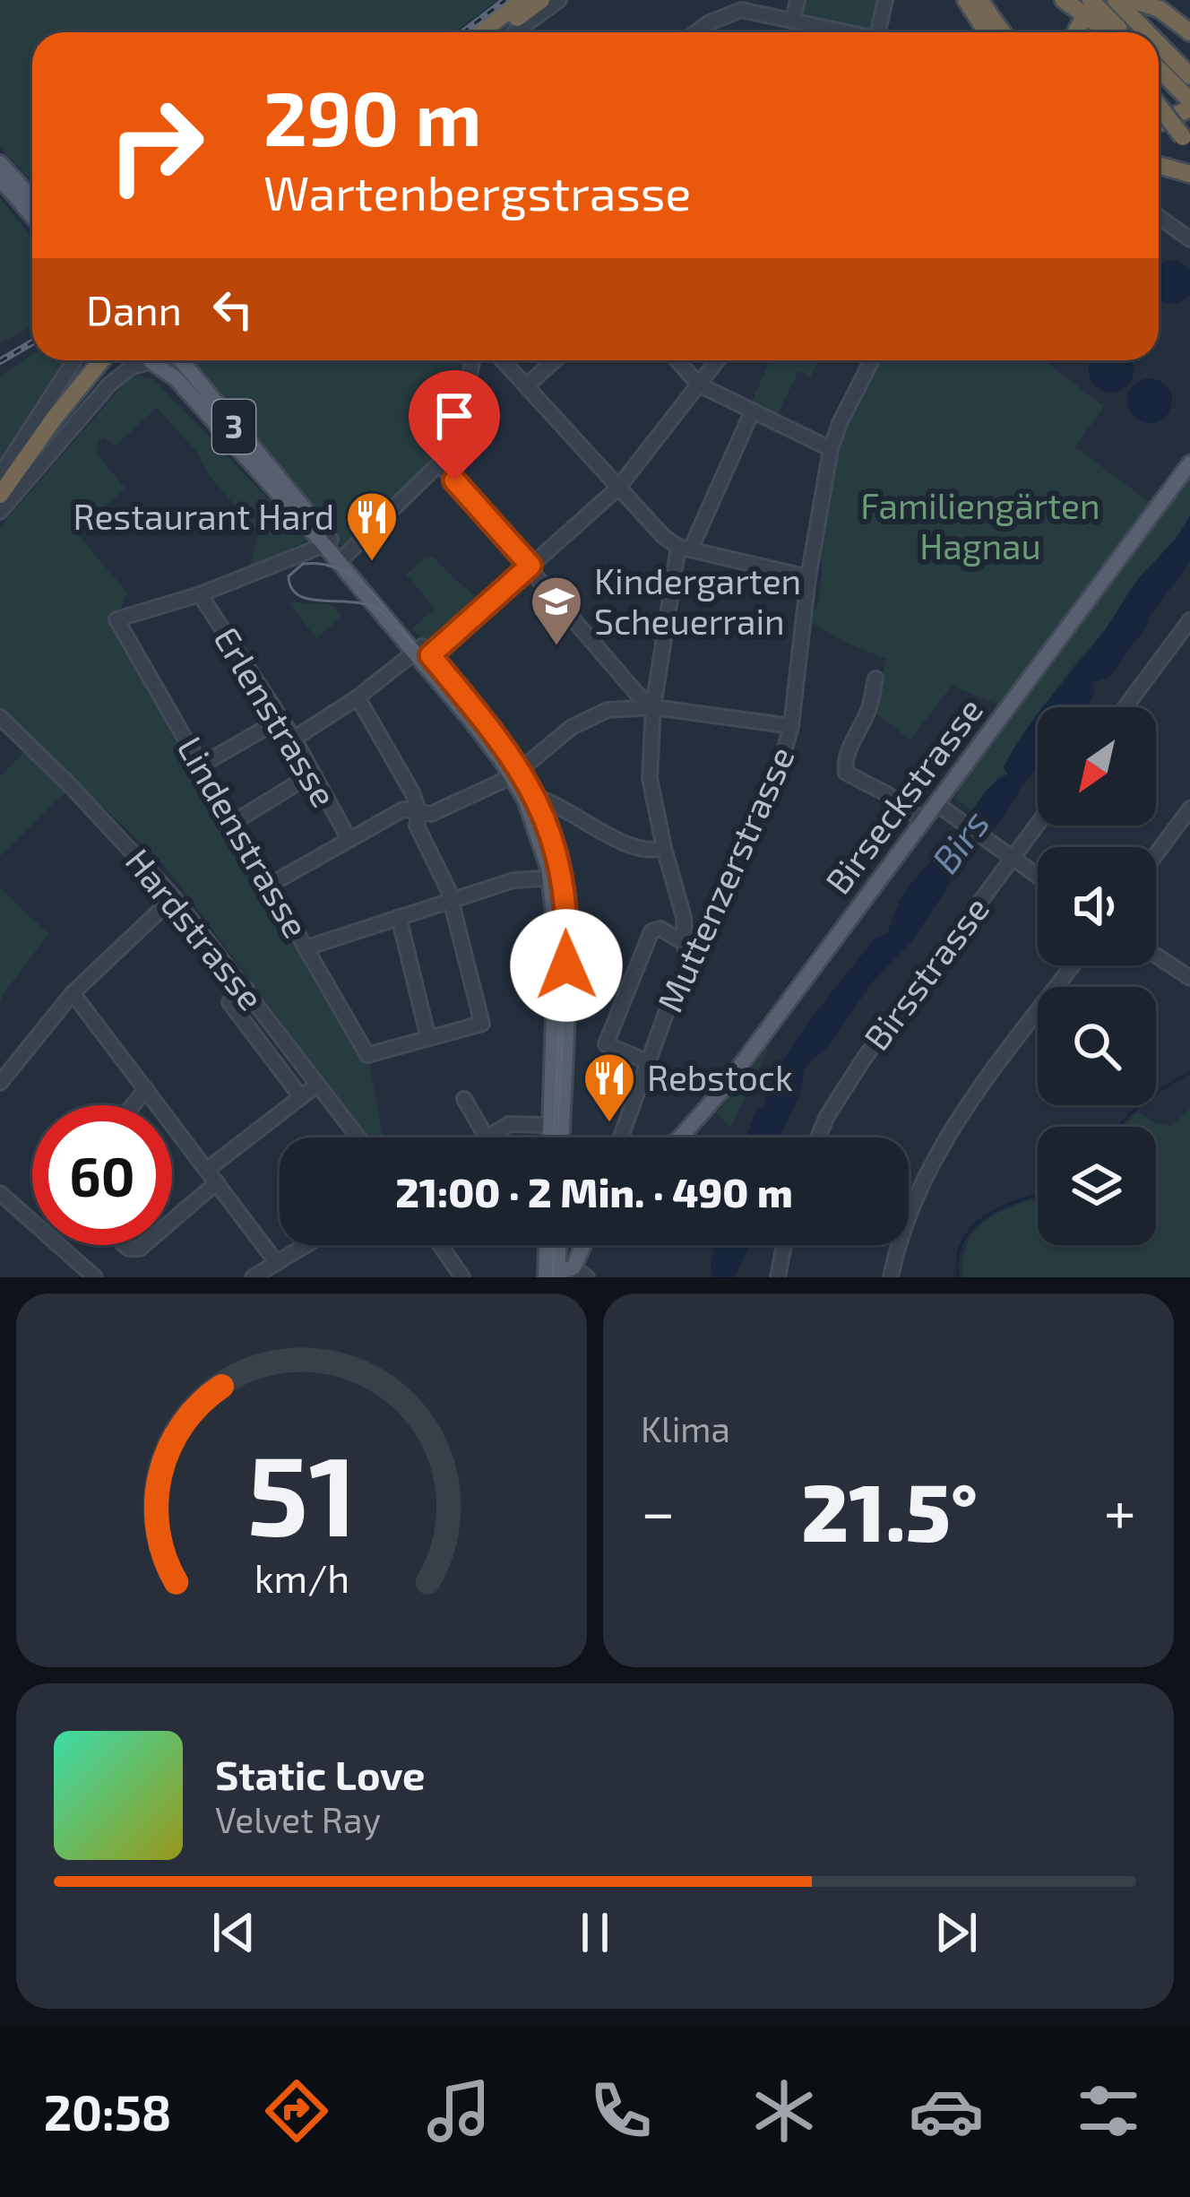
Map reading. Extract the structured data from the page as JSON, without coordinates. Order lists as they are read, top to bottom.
{
  "streets": {
    "main road": ["3", "Birseckstrasse"],
    "street": [
      "Erlenstrasse",
      "Lindenstrasse",
      "Muttenzerstrasse",
      "Hardstrasse",
      "Birsstrasse"
    ]
  },
  "crossings": [
    ["Erlenstrasse", "Lindenstrasse"]
  ],
  "water": ["Birs"],
  "parks": ["Familiengärten Hagnau"],
  "places": {
    "restaurant": ["Restaurant Hard", "Rebstock"],
    "school or university": ["Kindergarten Scheuerrain"]
  },
  "north": "bottom left",
  "page": {
    "turn": ["290 m", "Wartenbergstrasse"],
    "then": "Dann",
    "limit": "60",
    "trip": "21:00 · 2 Min. · 490 m",
    "tile": "Klima",
    "heat": ["−", "21.5°", "+"],
    "song": ["Static Love", "Velvet Ray"],
    "tabs": "20:58",
    "gauge": ["51", "km/h"]
  }
}
